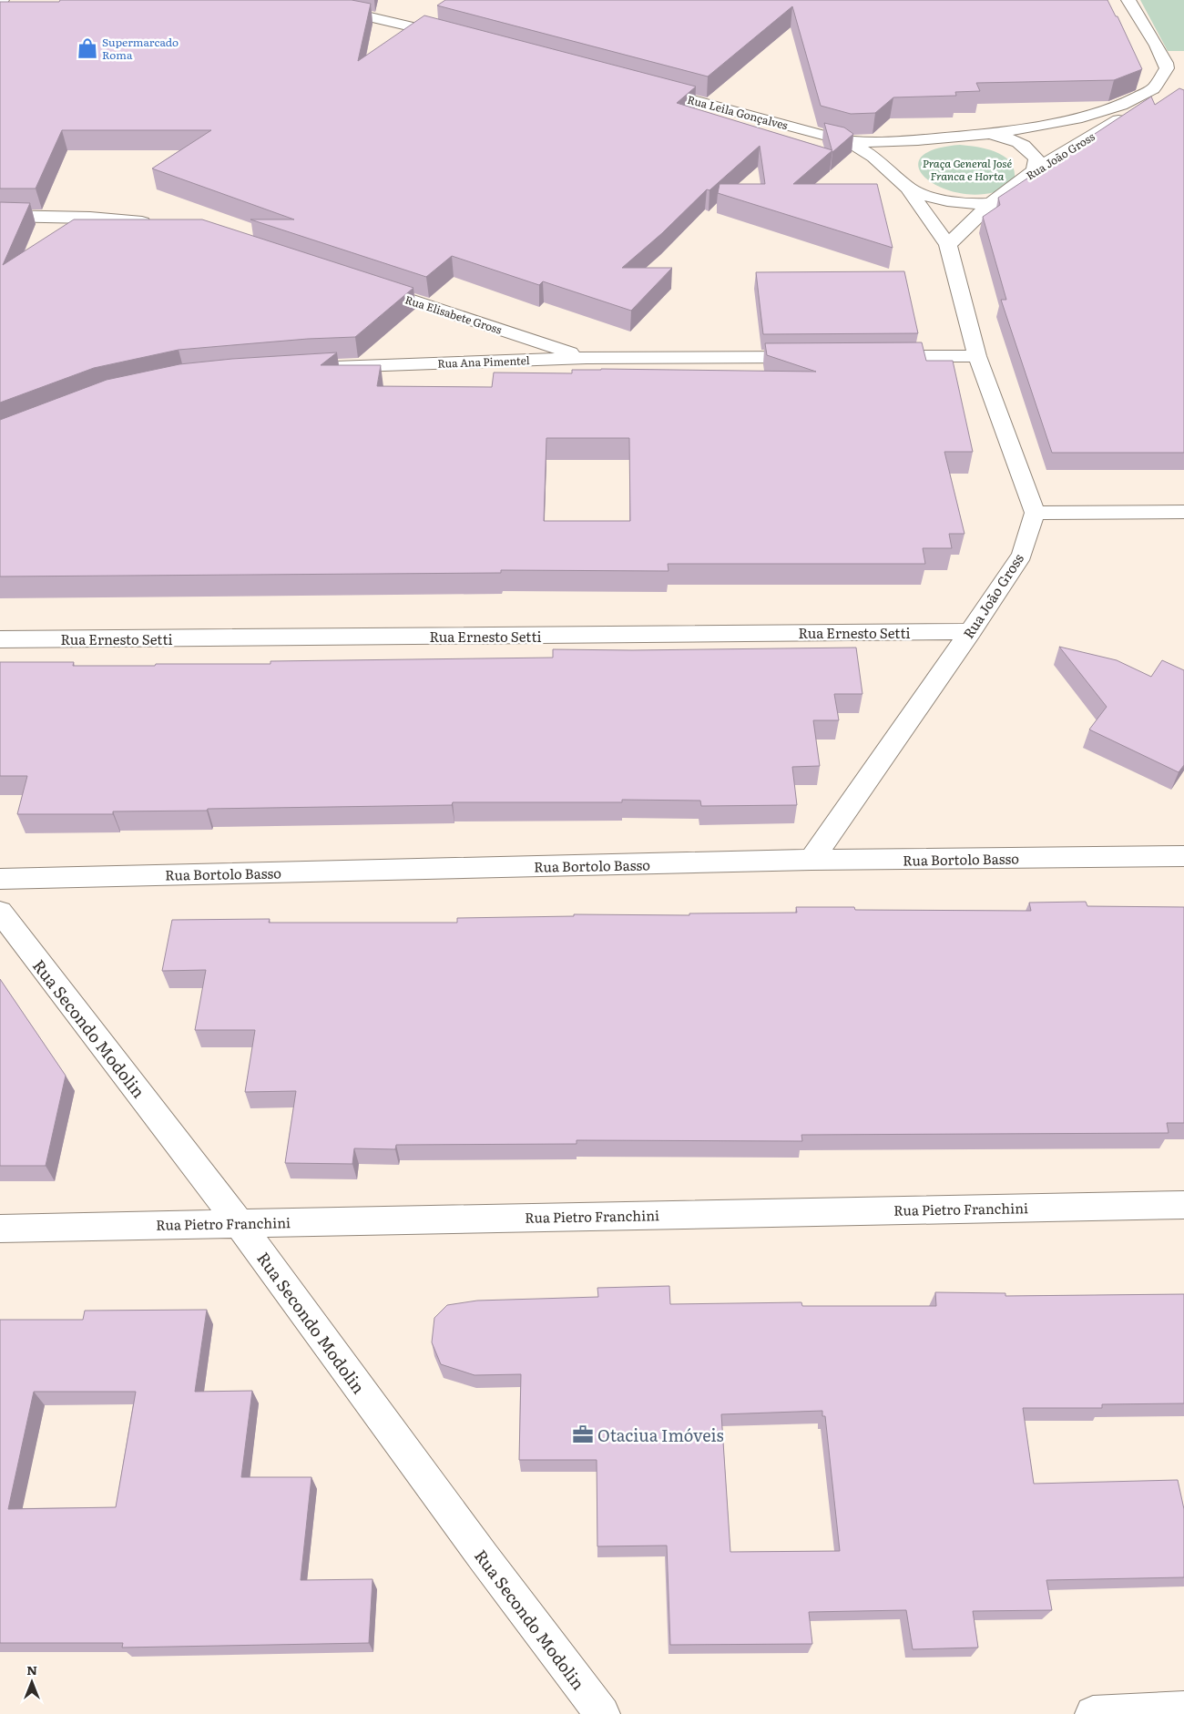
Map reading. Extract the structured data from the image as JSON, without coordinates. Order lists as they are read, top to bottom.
{
  "streets": {
    "street": [
      "Rua Leila Gonçalves",
      "Rua João Gross",
      "Rua Elisabete Gross",
      "Rua Ana Pimentel",
      "Rua Ernesto Setti",
      "Rua Bortolo Basso",
      "Rua Secondo Modolin",
      "Rua Pietro Franchini"
    ]
  },
  "crossings": [
    ["Rua João Gross", "Rua Ernesto Setti"],
    ["Rua João Gross", "Rua Bortolo Basso"],
    ["Rua Elisabete Gross", "Rua Ana Pimentel"],
    ["Rua Secondo Modolin", "Rua Pietro Franchini"]
  ],
  "parks": ["Praça General José Franca e Horta"],
  "places": {
    "shop": ["Supermarcado Roma"],
    "office": ["Otaciua Imóveis"]
  },
  "north": "top"
}
